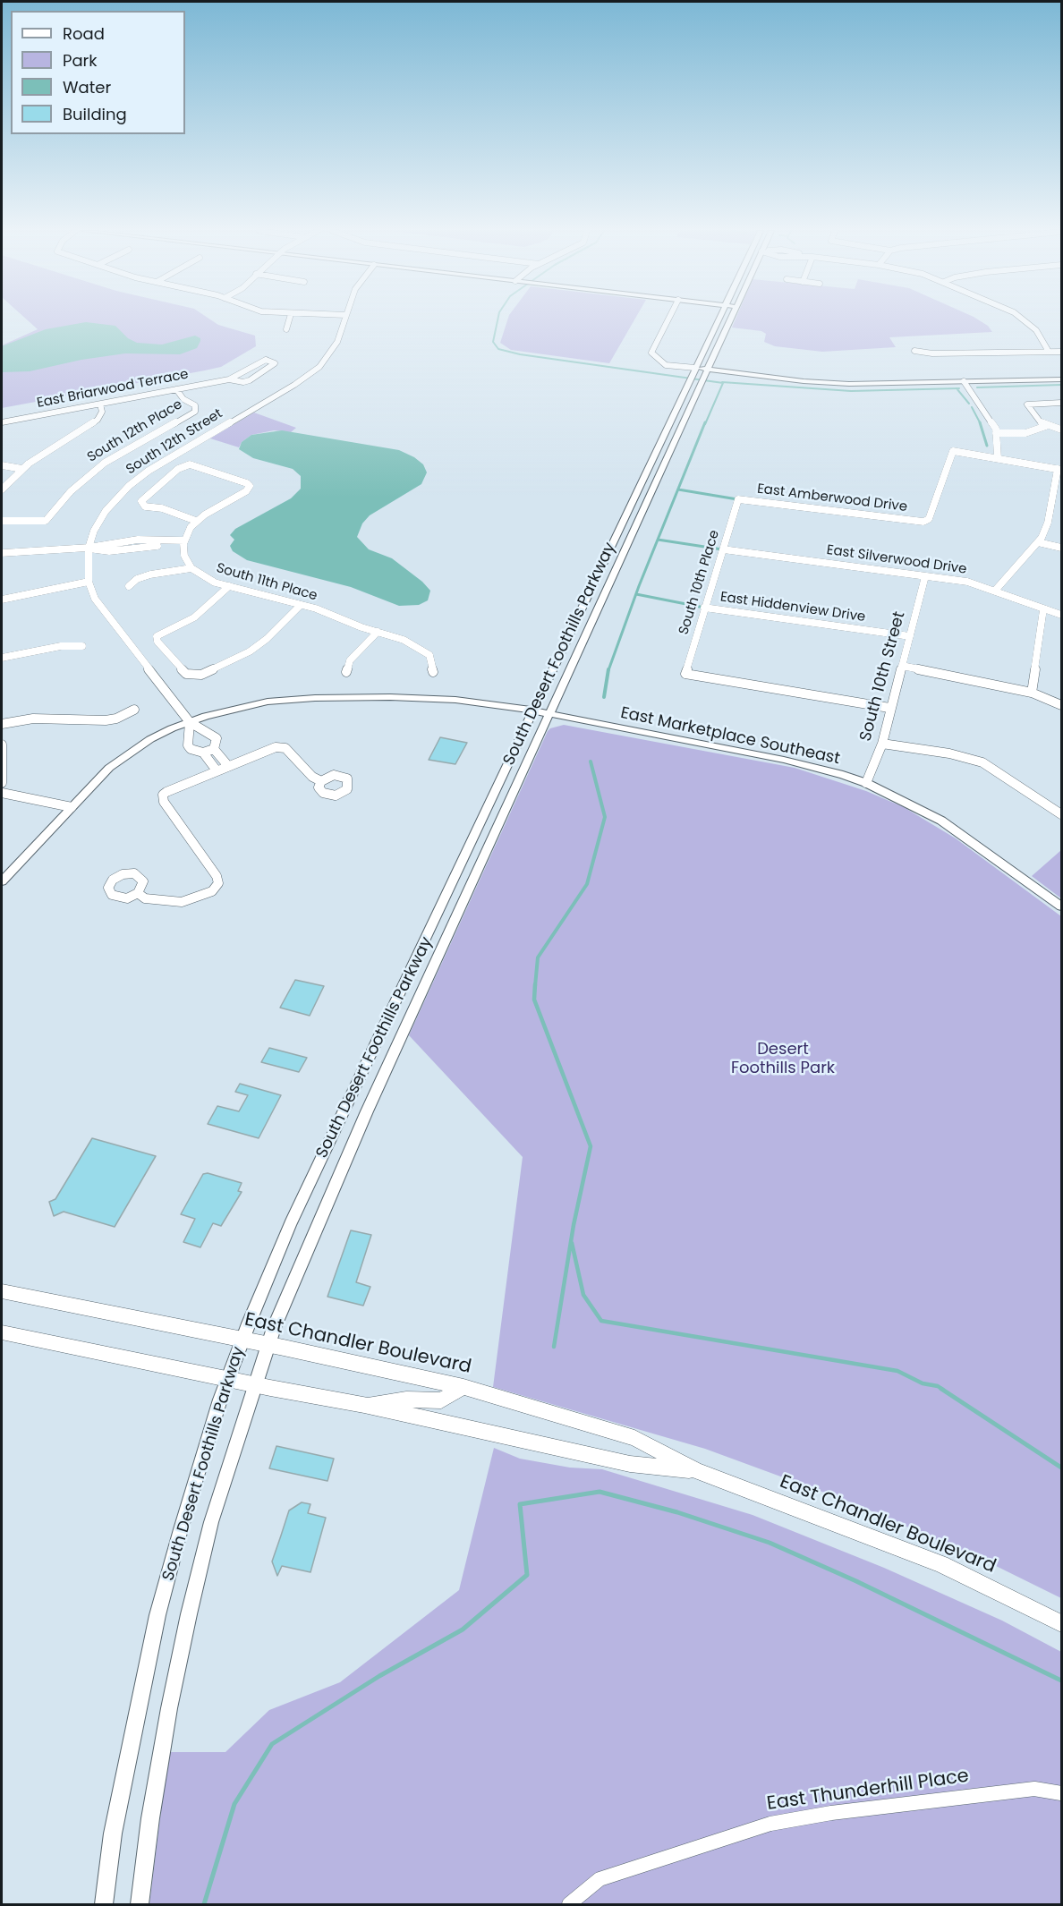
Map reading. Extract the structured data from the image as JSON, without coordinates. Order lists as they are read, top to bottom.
{
  "streets": {
    "main road": ["East Chandler Boulevard"],
    "street": [
      "East Briarwood Terrace",
      "South 12th Place",
      "South 12th Street",
      "East Amberwood Drive",
      "East Silverwood Drive",
      "South 11th Place",
      "South 10th Place",
      "East Hiddenview Drive",
      "South Desert Foothills Parkway",
      "South 10th Street",
      "East Marketplace Southeast",
      "East Thunderhill Place"
    ]
  },
  "crossings": [
    ["East Briarwood Terrace", "South 12th Place"],
    ["South 12th Street", "East Marketplace Southeast"],
    ["East Amberwood Drive", "South 10th Place"],
    ["East Silverwood Drive", "South 10th Place"],
    ["East Silverwood Drive", "South 10th Street"],
    ["South 10th Place", "East Hiddenview Drive"],
    ["South 10th Place", "South 10th Street"],
    ["East Hiddenview Drive", "South 10th Street"],
    ["South Desert Foothills Parkway", "East Marketplace Southeast"],
    ["South Desert Foothills Parkway", "East Chandler Boulevard"],
    ["South 10th Street", "East Marketplace Southeast"]
  ],
  "parks": ["Desert Foothills Park"],
  "legend": [
    "Road",
    "Park",
    "Water",
    "Building"
  ]
}
